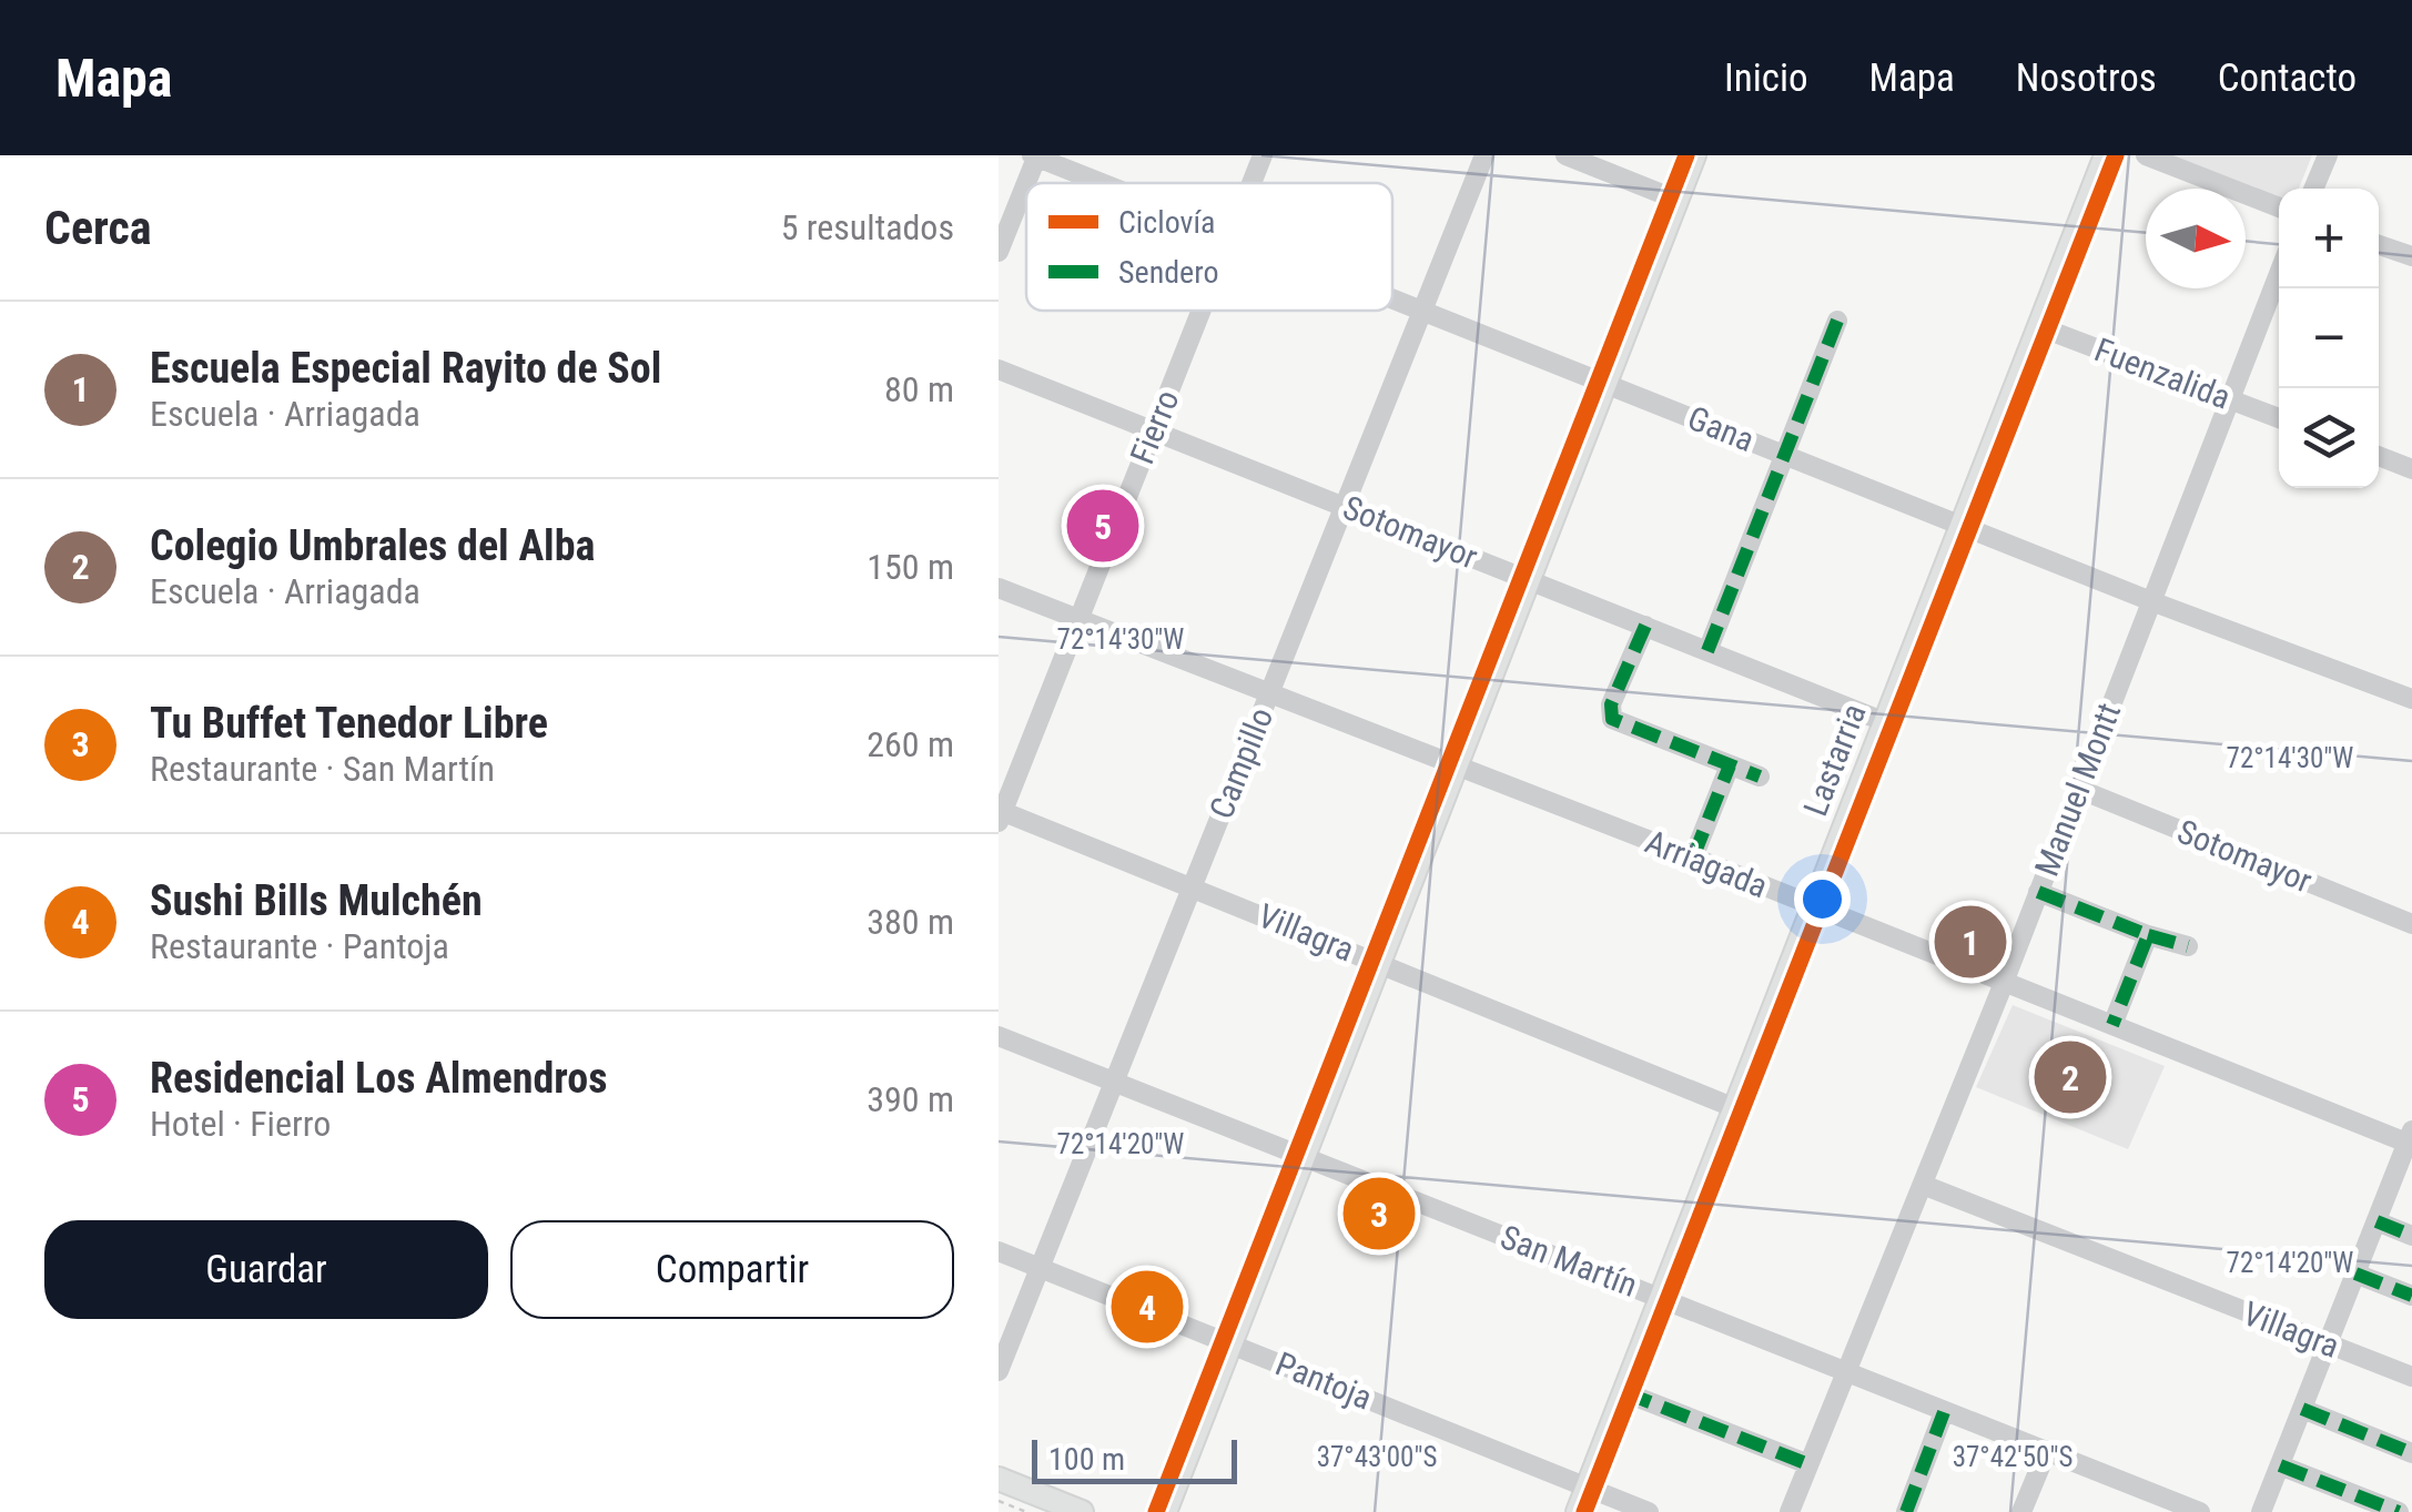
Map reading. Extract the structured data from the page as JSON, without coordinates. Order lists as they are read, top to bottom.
{
  "streets": {
    "main road": ["Lastarria"],
    "street": [
      "Fuenzalida",
      "Fierro",
      "Gana",
      "Sotomayor",
      "Campillo",
      "Manuel Montt",
      "Arriagada",
      "Villagra",
      "San Martín",
      "Pantoja"
    ]
  },
  "crossings": [
    ["Fuenzalida", "Lastarria"],
    ["Fuenzalida", "Manuel Montt"],
    ["Fierro", "Sotomayor"],
    ["Fierro", "Arriagada"],
    ["Fierro", "Villagra"],
    ["Gana", "Lastarria"],
    ["Gana", "Campillo"],
    ["Gana", "Manuel Montt"],
    ["Sotomayor", "Lastarria"],
    ["Sotomayor", "Campillo"],
    ["Sotomayor", "Manuel Montt"],
    ["Lastarria", "Arriagada"],
    ["Lastarria", "Villagra"],
    ["Lastarria", "San Martín"],
    ["Lastarria", "Pantoja"],
    ["Campillo", "Arriagada"],
    ["Campillo", "Villagra"],
    ["Campillo", "San Martín"],
    ["Campillo", "Pantoja"],
    ["Manuel Montt", "Arriagada"],
    ["Manuel Montt", "Villagra"],
    ["Manuel Montt", "San Martín"]
  ],
  "legend": ["Ciclovía", "Sendero"],
  "scale_bar": "100 m",
  "north": "right",
  "page": {
    "header": "Mapa",
    "nav": [
      "Inicio",
      "Mapa",
      "Nosotros",
      "Contacto"
    ],
    "heading": ["Cerca", "5 resultados"],
    "map_buttons": ["+", "−"],
    "list": [
      {
        "mark": "1",
        "name": "Escuela Especial Rayito de Sol",
        "note": "Escuela · Arriagada",
        "value": "80 m"
      },
      {
        "mark": "2",
        "name": "Colegio Umbrales del Alba",
        "note": "Escuela · Arriagada",
        "value": "150 m"
      },
      {
        "mark": "3",
        "name": "Tu Buffet Tenedor Libre",
        "note": "Restaurante · San Martín",
        "value": "260 m"
      },
      {
        "mark": "4",
        "name": "Sushi Bills Mulchén",
        "note": "Restaurante · Pantoja",
        "value": "380 m"
      },
      {
        "mark": "5",
        "name": "Residencial Los Almendros",
        "note": "Hotel · Fierro",
        "value": "390 m"
      }
    ],
    "pins": [
      "5",
      "1",
      "2",
      "3",
      "4"
    ],
    "buttons": ["Guardar", "Compartir"],
    "scale": "100 m"
  },
  "coordinates": [
    "72°14'30\"W",
    "72°14'20\"W",
    "37°43'00\"S",
    "37°42'50\"S"
  ]
}
